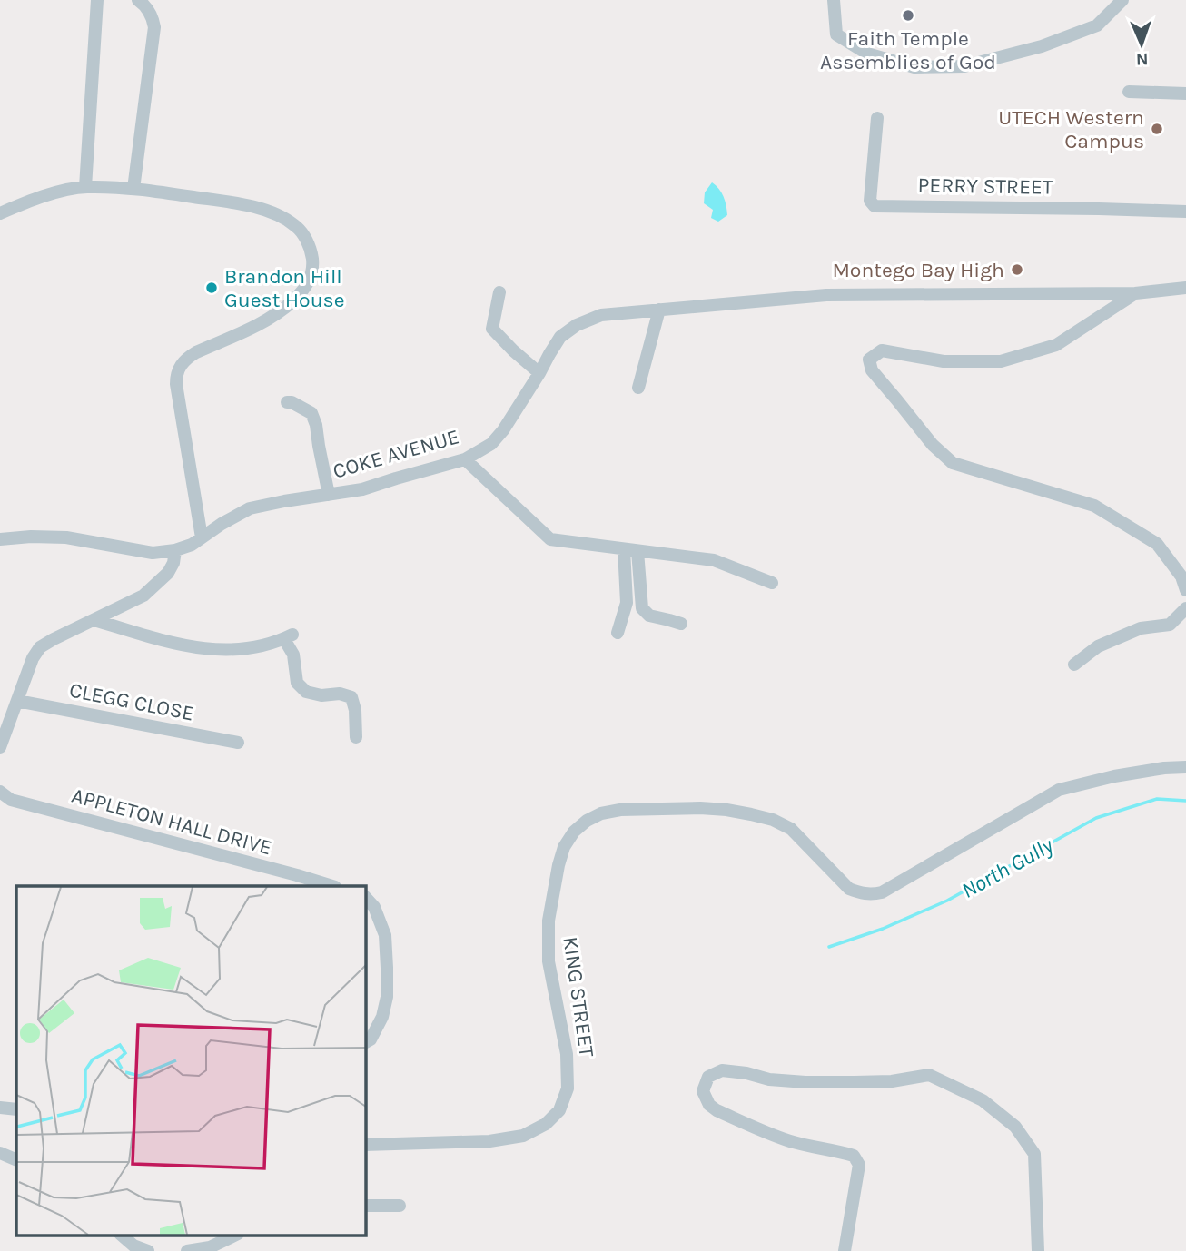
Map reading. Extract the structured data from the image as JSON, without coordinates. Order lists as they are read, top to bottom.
{
  "streets": {
    "street": [
      "PERRY STREET",
      "COKE AVENUE",
      "CLEGG CLOSE",
      "APPLETON HALL DRIVE",
      "KING STREET"
    ]
  },
  "water": ["North Gully"],
  "places": [
    "Faith Temple Assemblies of God",
    "UTECH Western Campus",
    "Montego Bay High",
    "Brandon Hill Guest House"
  ],
  "north": "bottom"
}
